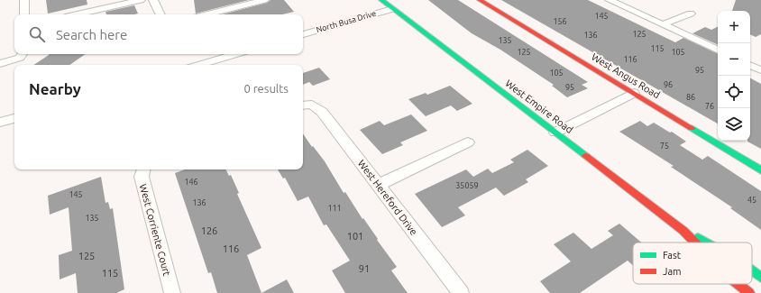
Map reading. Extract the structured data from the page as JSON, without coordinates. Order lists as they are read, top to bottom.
{
  "streets": {
    "street": [
      "North Busa Drive",
      "West Angus Road",
      "West Empire Road",
      "West Hereford Drive",
      "West Corriente Court"
    ]
  },
  "crossings": [
    ["North Busa Drive", "West Empire Road"]
  ],
  "house_numbers": [
    "145",
    "156",
    "125",
    "136",
    "135",
    "115",
    "125",
    "105",
    "116",
    "95",
    "105",
    "96",
    "95",
    "86",
    "76",
    "75",
    "146",
    "35059",
    "145",
    "45",
    "136",
    "111",
    "135",
    "126",
    "101",
    "116",
    "125",
    "91",
    "115"
  ],
  "legend": ["Fast", "Jam"],
  "page": {
    "map_buttons": ["+", "−"],
    "search": "Search here",
    "heading": ["Nearby", "0 results"]
  }
}
